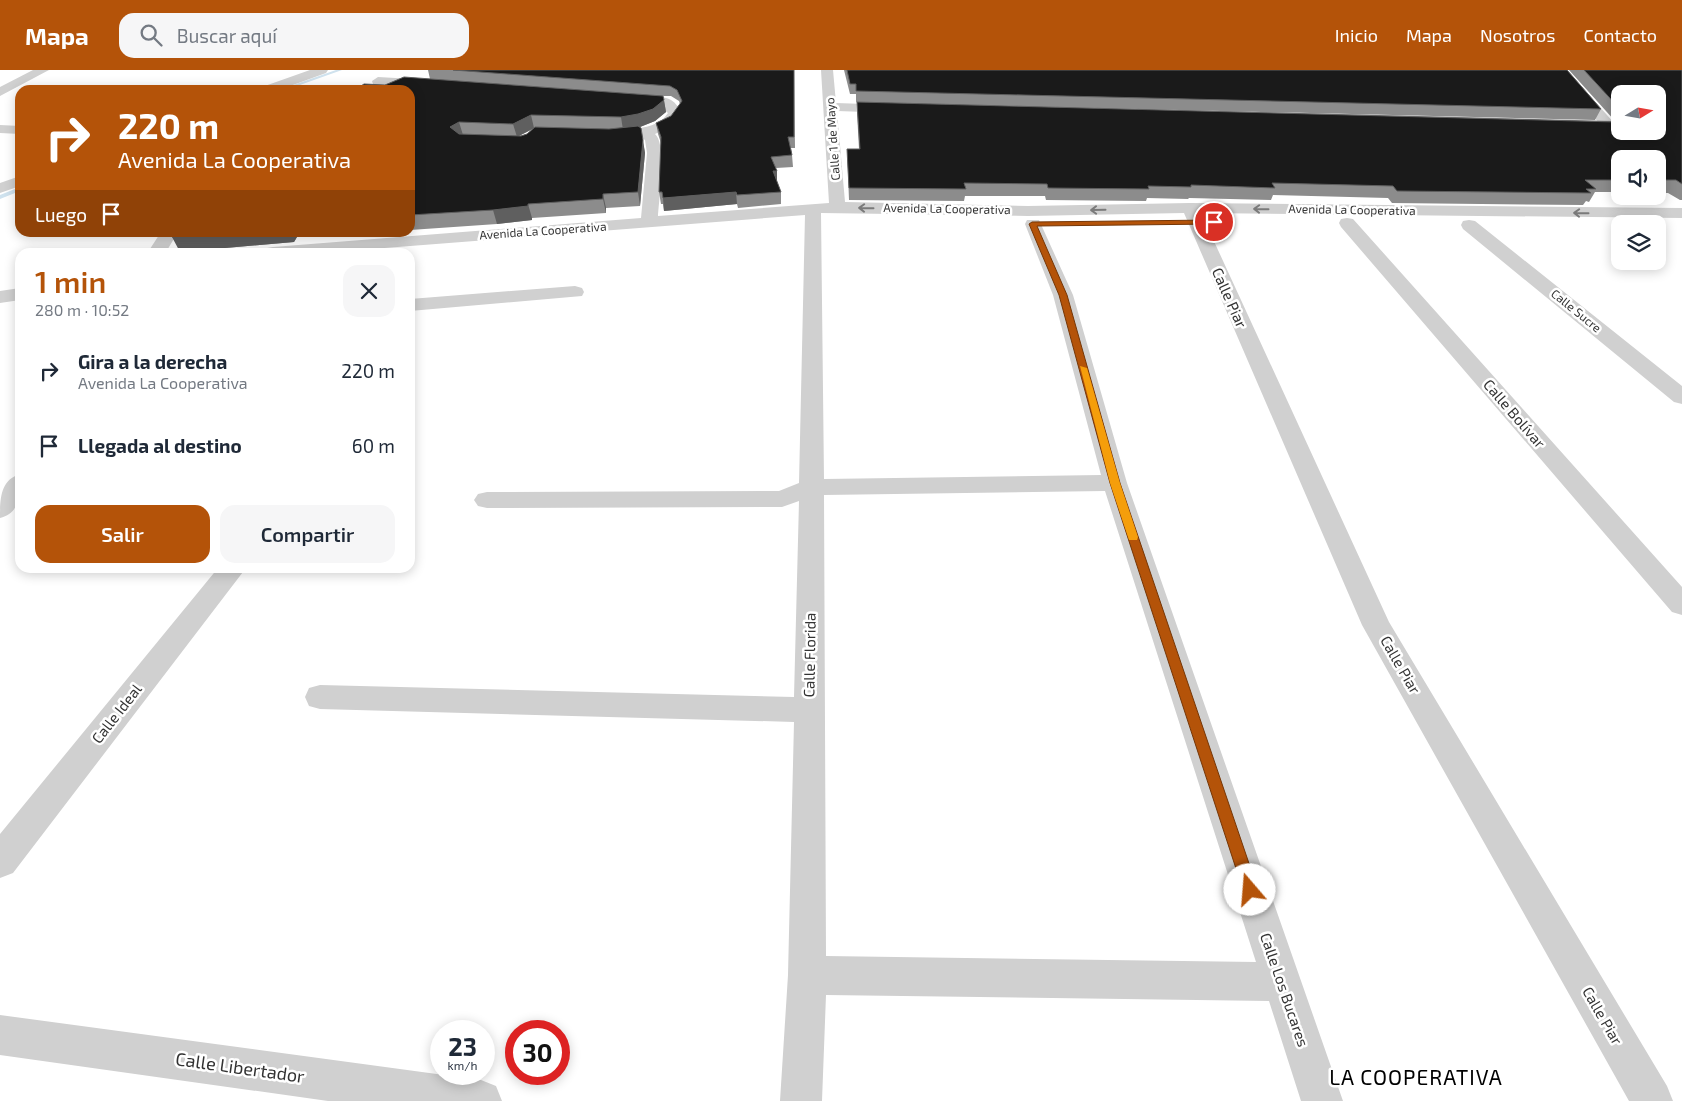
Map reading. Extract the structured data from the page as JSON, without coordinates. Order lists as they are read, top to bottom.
{
  "streets": {
    "street": [
      "Calle 1 de Mayo",
      "Avenida La Cooperativa",
      "Calle Piar",
      "Calle Sucre",
      "Calle Bolívar",
      "Calle Florida",
      "Calle Ideal",
      "Calle Los Bucares",
      "Calle Libertador"
    ]
  },
  "crossings": [
    ["Calle 1 de Mayo", "Avenida La Cooperativa"],
    ["Calle 1 de Mayo", "Calle Florida"],
    ["Avenida La Cooperativa", "Calle Piar"],
    ["Avenida La Cooperativa", "Calle Sucre"],
    ["Avenida La Cooperativa", "Calle Bolívar"],
    ["Avenida La Cooperativa", "Calle Florida"],
    ["Avenida La Cooperativa", "Calle Los Bucares"]
  ],
  "districts": ["LA COOPERATIVA"],
  "north": "right",
  "page": {
    "header": "Mapa",
    "search": "Buscar aquí",
    "nav": [
      "Inicio",
      "Mapa",
      "Nosotros",
      "Contacto"
    ],
    "turn": ["220 m", "Avenida La Cooperativa"],
    "then": "Luego",
    "heading": ["1 min", "280 m · 10:52"],
    "list": [
      {
        "name": "Gira a la derecha",
        "note": "Avenida La Cooperativa",
        "value": "220 m"
      },
      {
        "name": "Llegada al destino",
        "value": "60 m"
      }
    ],
    "buttons": ["Salir", "Compartir"],
    "speed": "23 km/h",
    "limit": "30"
  }
}
